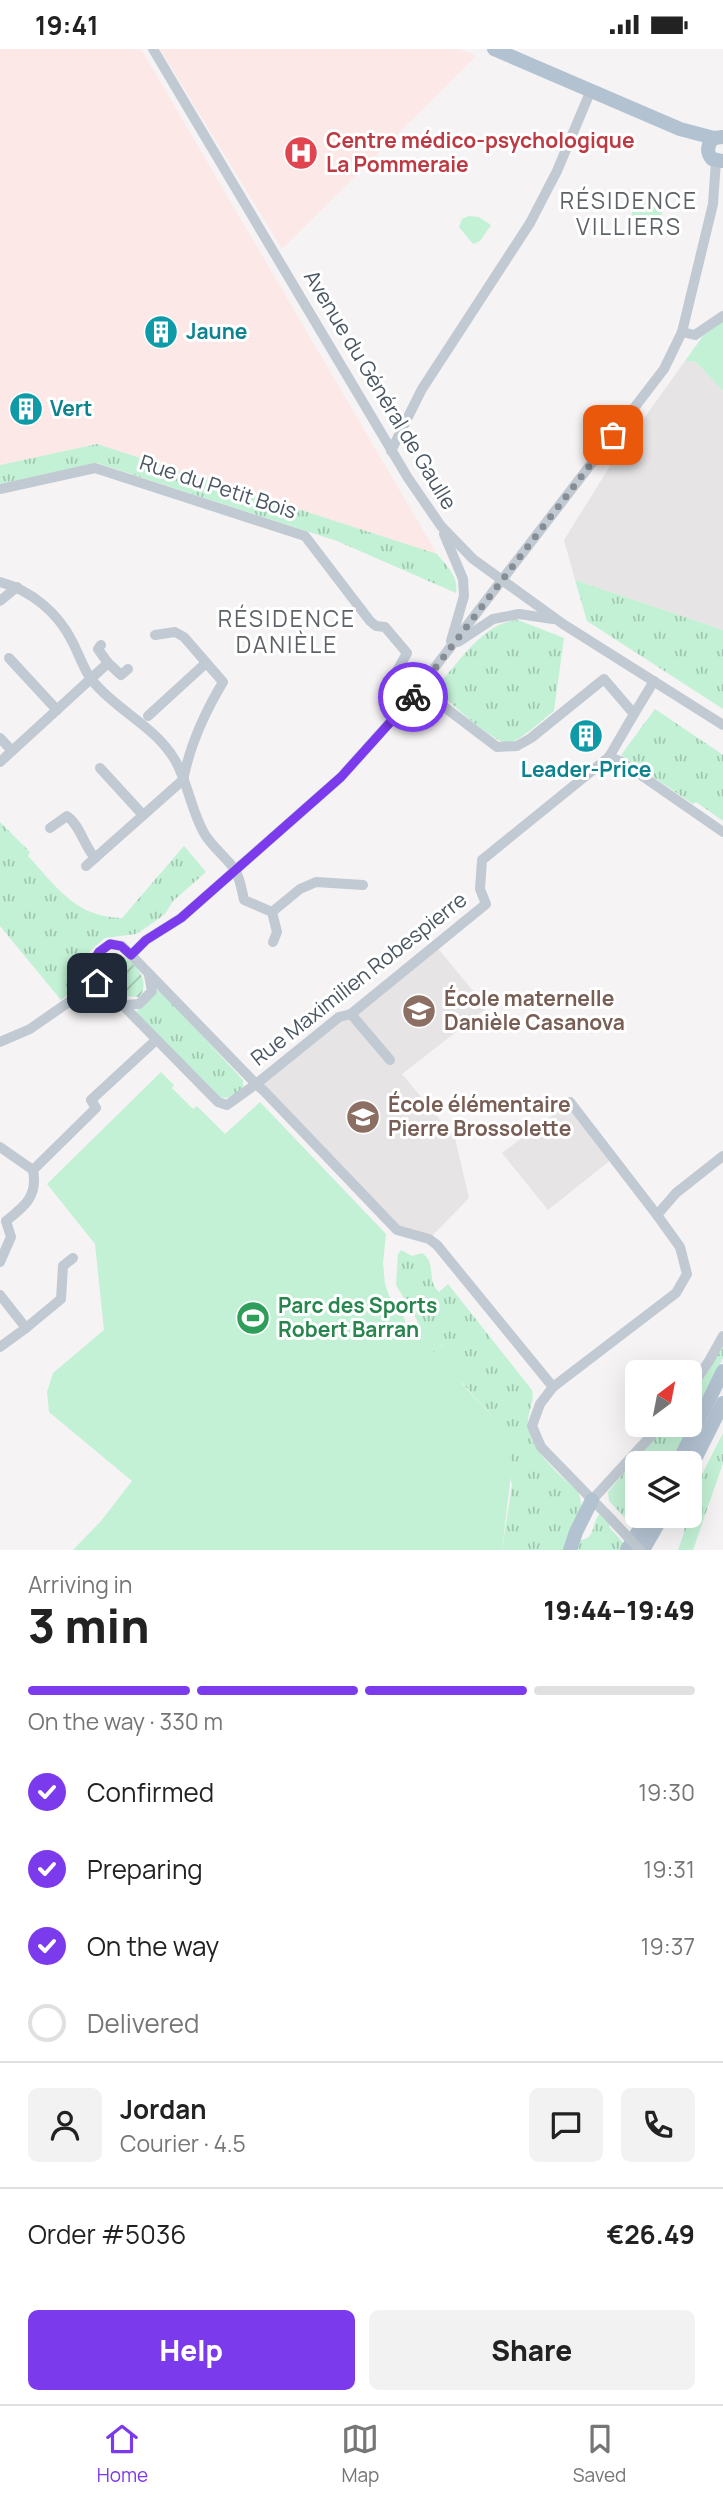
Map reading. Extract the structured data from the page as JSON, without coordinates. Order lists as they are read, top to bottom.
{
  "streets": {
    "street": ["Avenue du Général de Gaulle", "Rue du Petit Bois", "Rue Maximilien Robespierre"]
  },
  "districts": ["RÉSIDENCE VILLIERS", "RÉSIDENCE DANIÈLE"],
  "places": {
    "hospital": ["Centre médico-psychologique La Pommeraie"],
    "building": ["Jaune", "Vert", "Leader-Price"],
    "school or university": ["École maternelle Danièle Casanova", "École élémentaire Pierre Brossolette"],
    "sports": ["Parc des Sports Robert Barran"]
  },
  "north": "top right",
  "page": {
    "status": "19:41",
    "heading": ["3 min", "Arriving in", "19:44–19:49"],
    "panel": [
      "Jordan",
      "Courier · 4.5",
      "Order #5036",
      "€26.49"
    ],
    "bar": "On the way · 330 m",
    "list": [
      ["Confirmed", "19:30"],
      ["Preparing", "19:31"],
      ["On the way", "19:37"],
      "Delivered"
    ],
    "buttons": ["Help", "Share"],
    "tabs": ["Home", "Map", "Saved"]
  }
}
